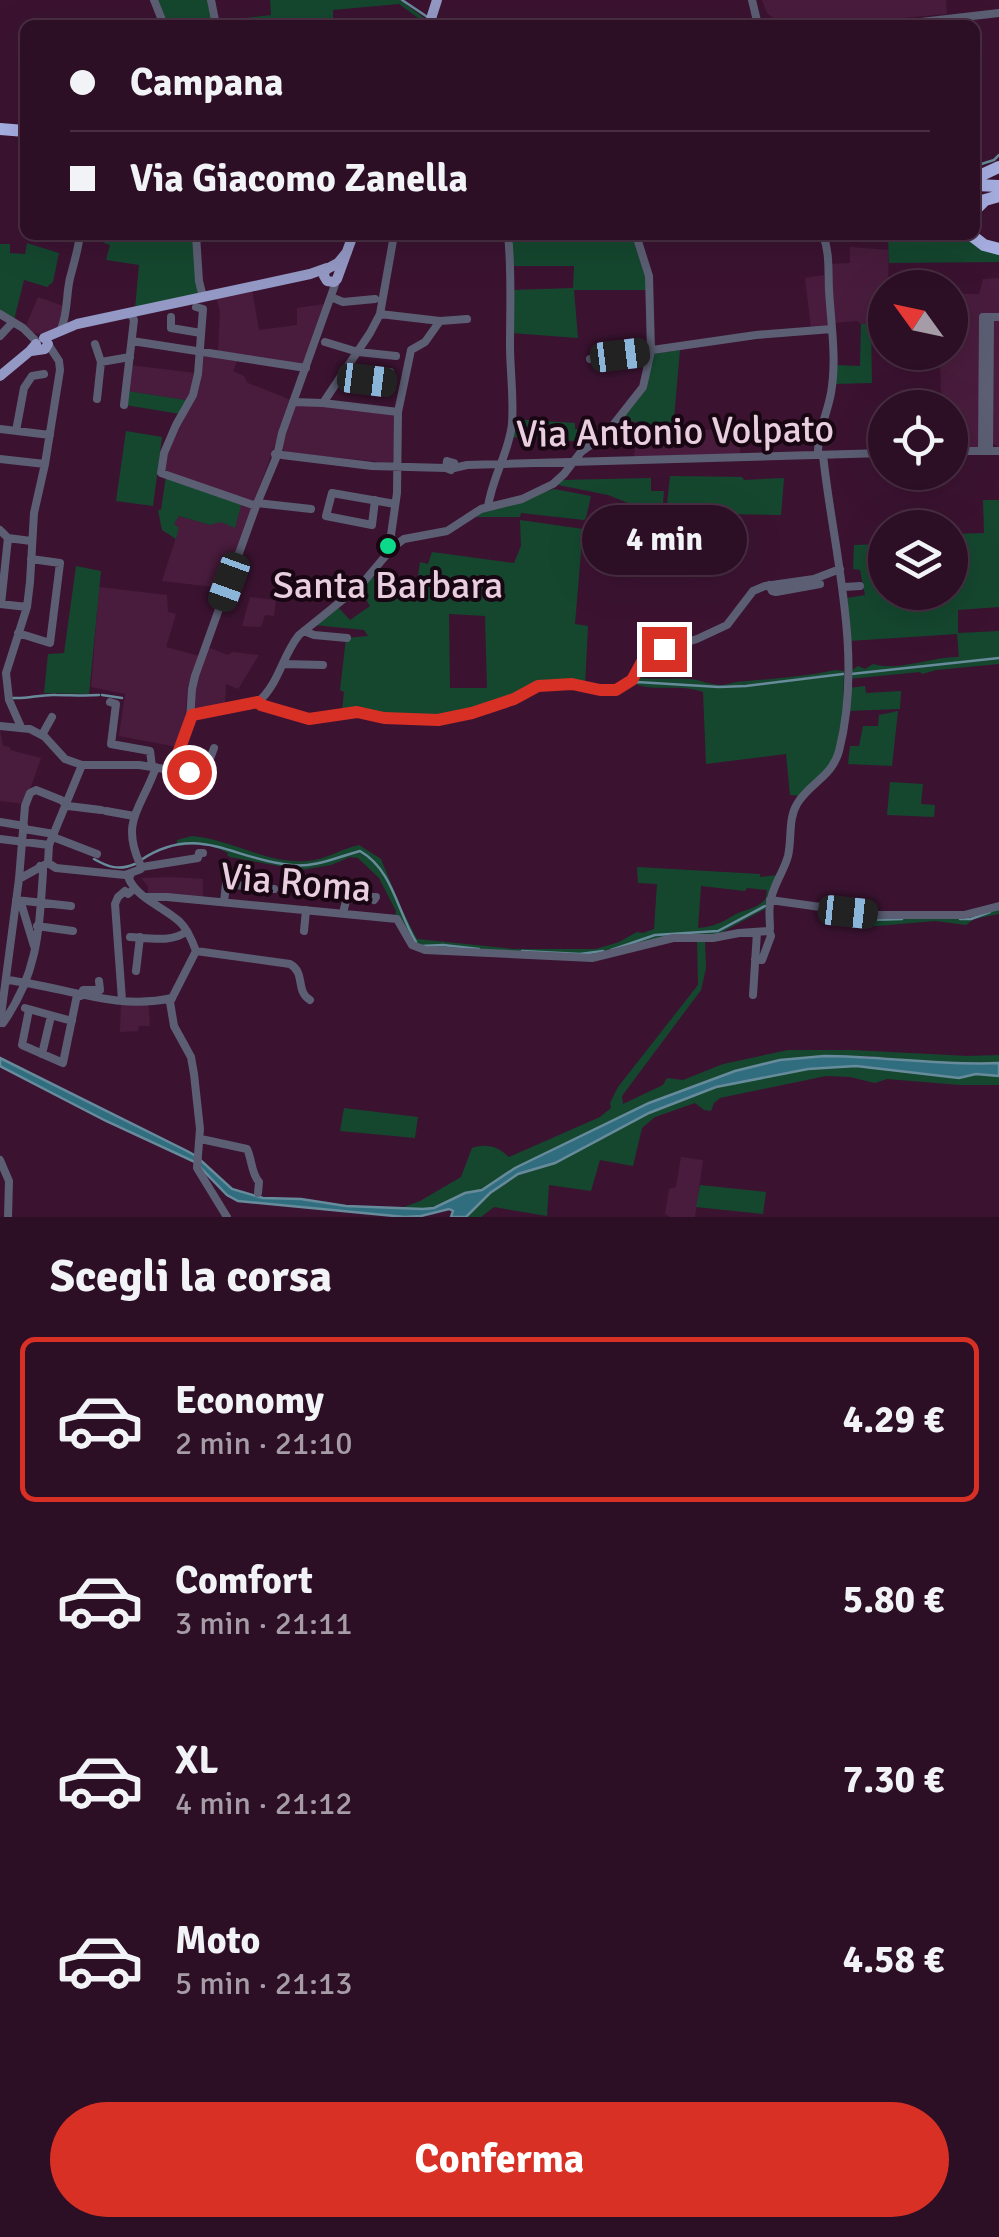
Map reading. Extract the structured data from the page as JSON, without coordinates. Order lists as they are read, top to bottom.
{
  "streets": {
    "street": ["Via Antonio Volpato", "Via Roma"]
  },
  "places": ["Santa Barbara"],
  "north": "top left",
  "page": {
    "banner": ["Campana", "Via Giacomo Zanella"],
    "bubble": "4 min",
    "heading": "Scegli la corsa",
    "list": [
      {
        "name": "Economy",
        "note": "2 min · 21:10",
        "value": "4.29 €"
      },
      {
        "name": "Comfort",
        "note": "3 min · 21:11",
        "value": "5.80 €"
      },
      {
        "name": "XL",
        "note": "4 min · 21:12",
        "value": "7.30 €"
      },
      {
        "name": "Moto",
        "note": "5 min · 21:13",
        "value": "4.58 €"
      }
    ],
    "buttons": "Conferma"
  }
}
